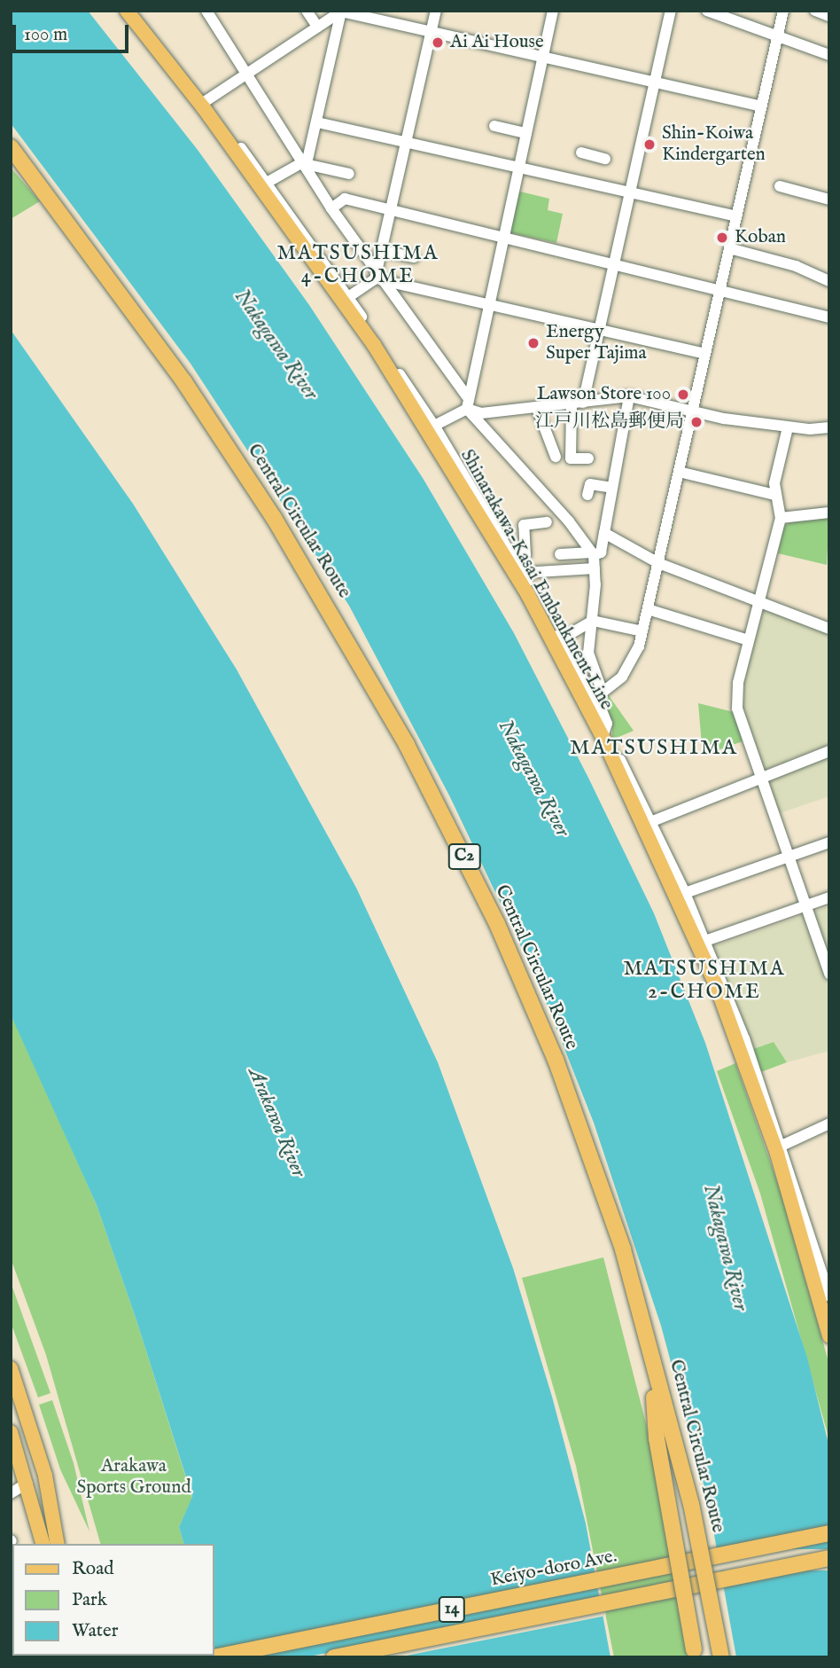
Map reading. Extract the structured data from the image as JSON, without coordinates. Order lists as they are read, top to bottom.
{
  "streets": {
    "highway": [
      "Central Circular Route",
      "C2",
      "Keiyo-doro Ave.",
      "14"
    ],
    "main road": ["Shinarakawa-Kasai Embankment Line"]
  },
  "districts": ["MATSUSHIMA 4-CHOME", "MATSUSHIMA", "MATSUSHIMA 2-CHOME"],
  "water": ["Nakagawa River", "Arakawa River"],
  "parks": ["Arakawa Sports Ground"],
  "places": [
    "Ai Ai House",
    "Shin-Koiwa Kindergarten",
    "Koban",
    "Energy Super Tajima",
    "Lawson Store 100",
    "江戸川松島郵便局"
  ],
  "legend": ["Road", "Park", "Water"],
  "scale_bar": "100 m"
}
